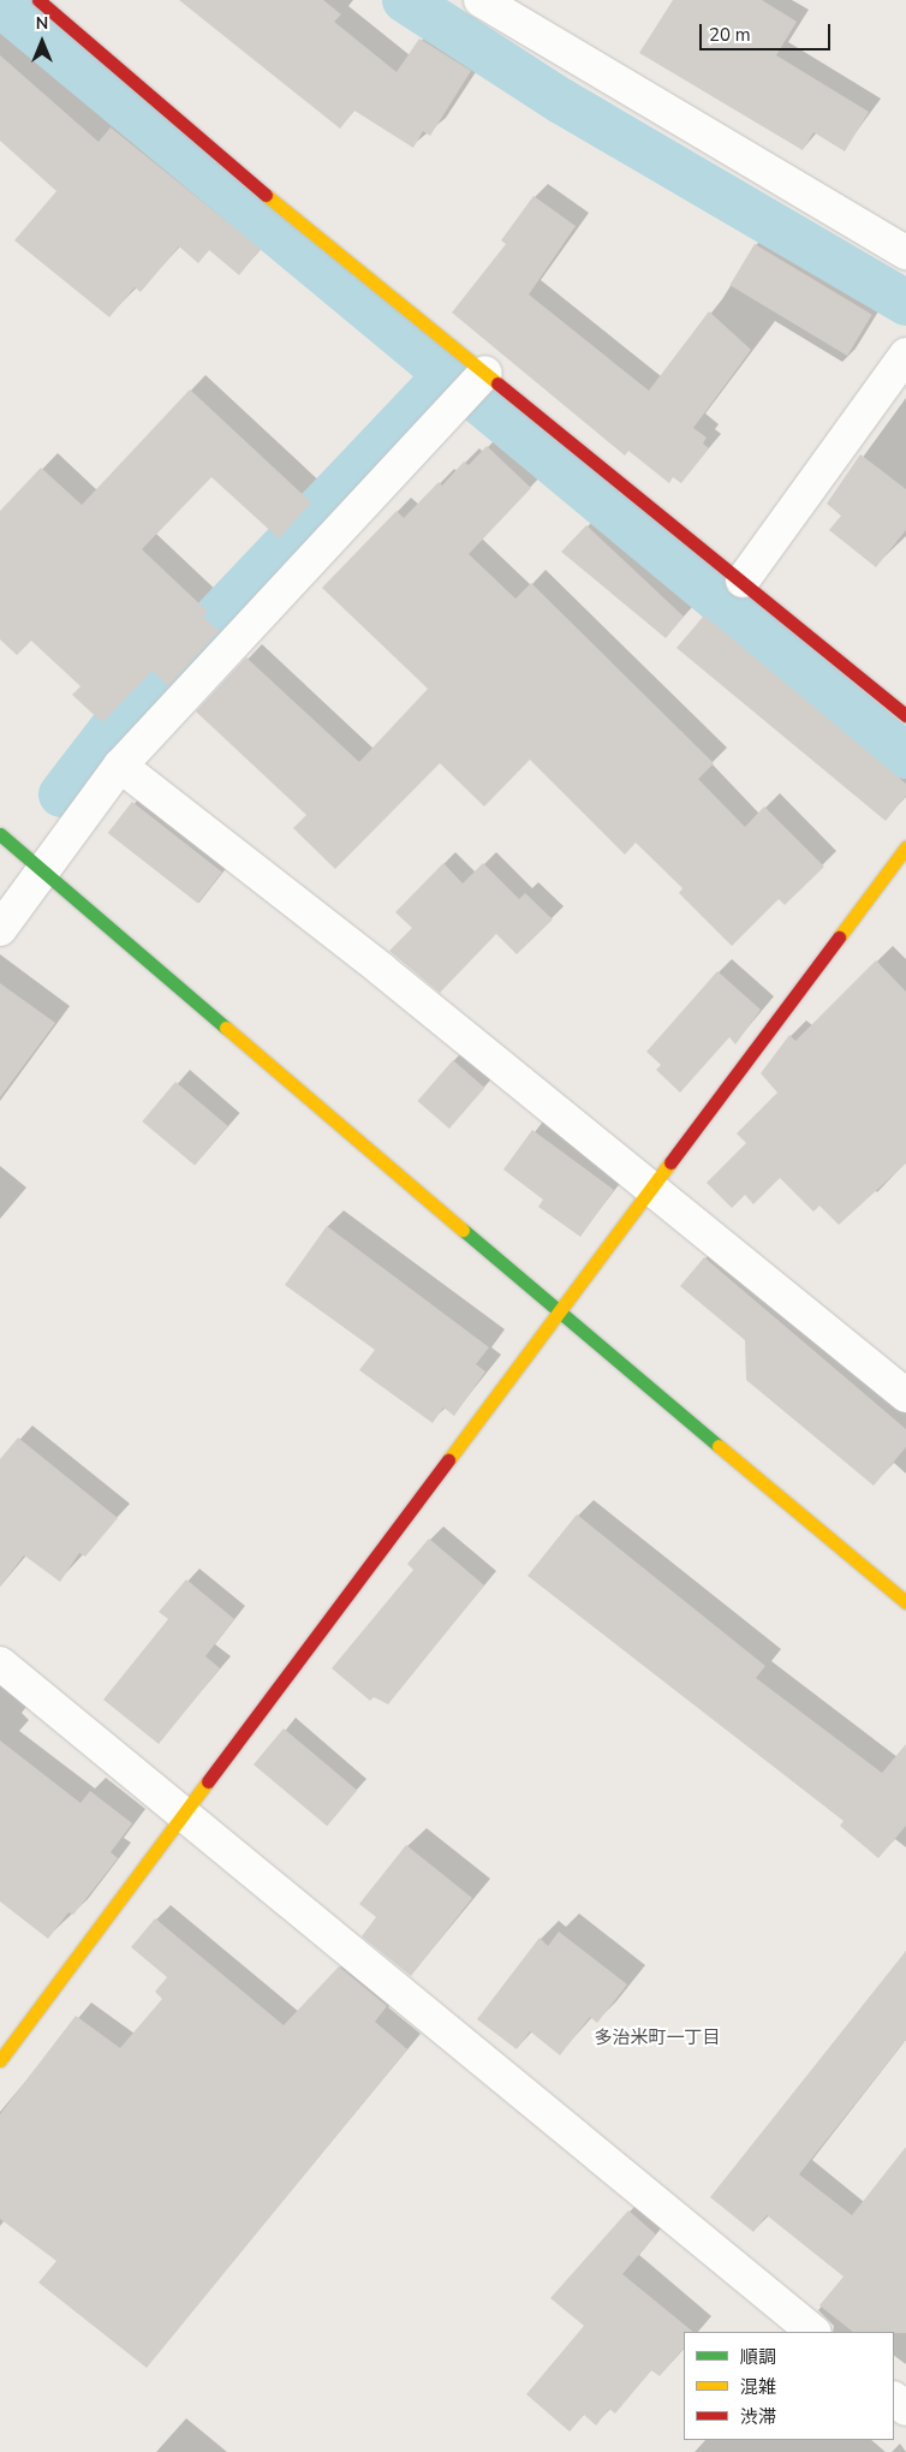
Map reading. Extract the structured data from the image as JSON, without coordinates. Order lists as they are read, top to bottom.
{
  "districts": ["多治米町一丁目"],
  "legend": ["順調", "混雑", "渋滞"],
  "scale_bar": "20 m",
  "north": "top"
}
